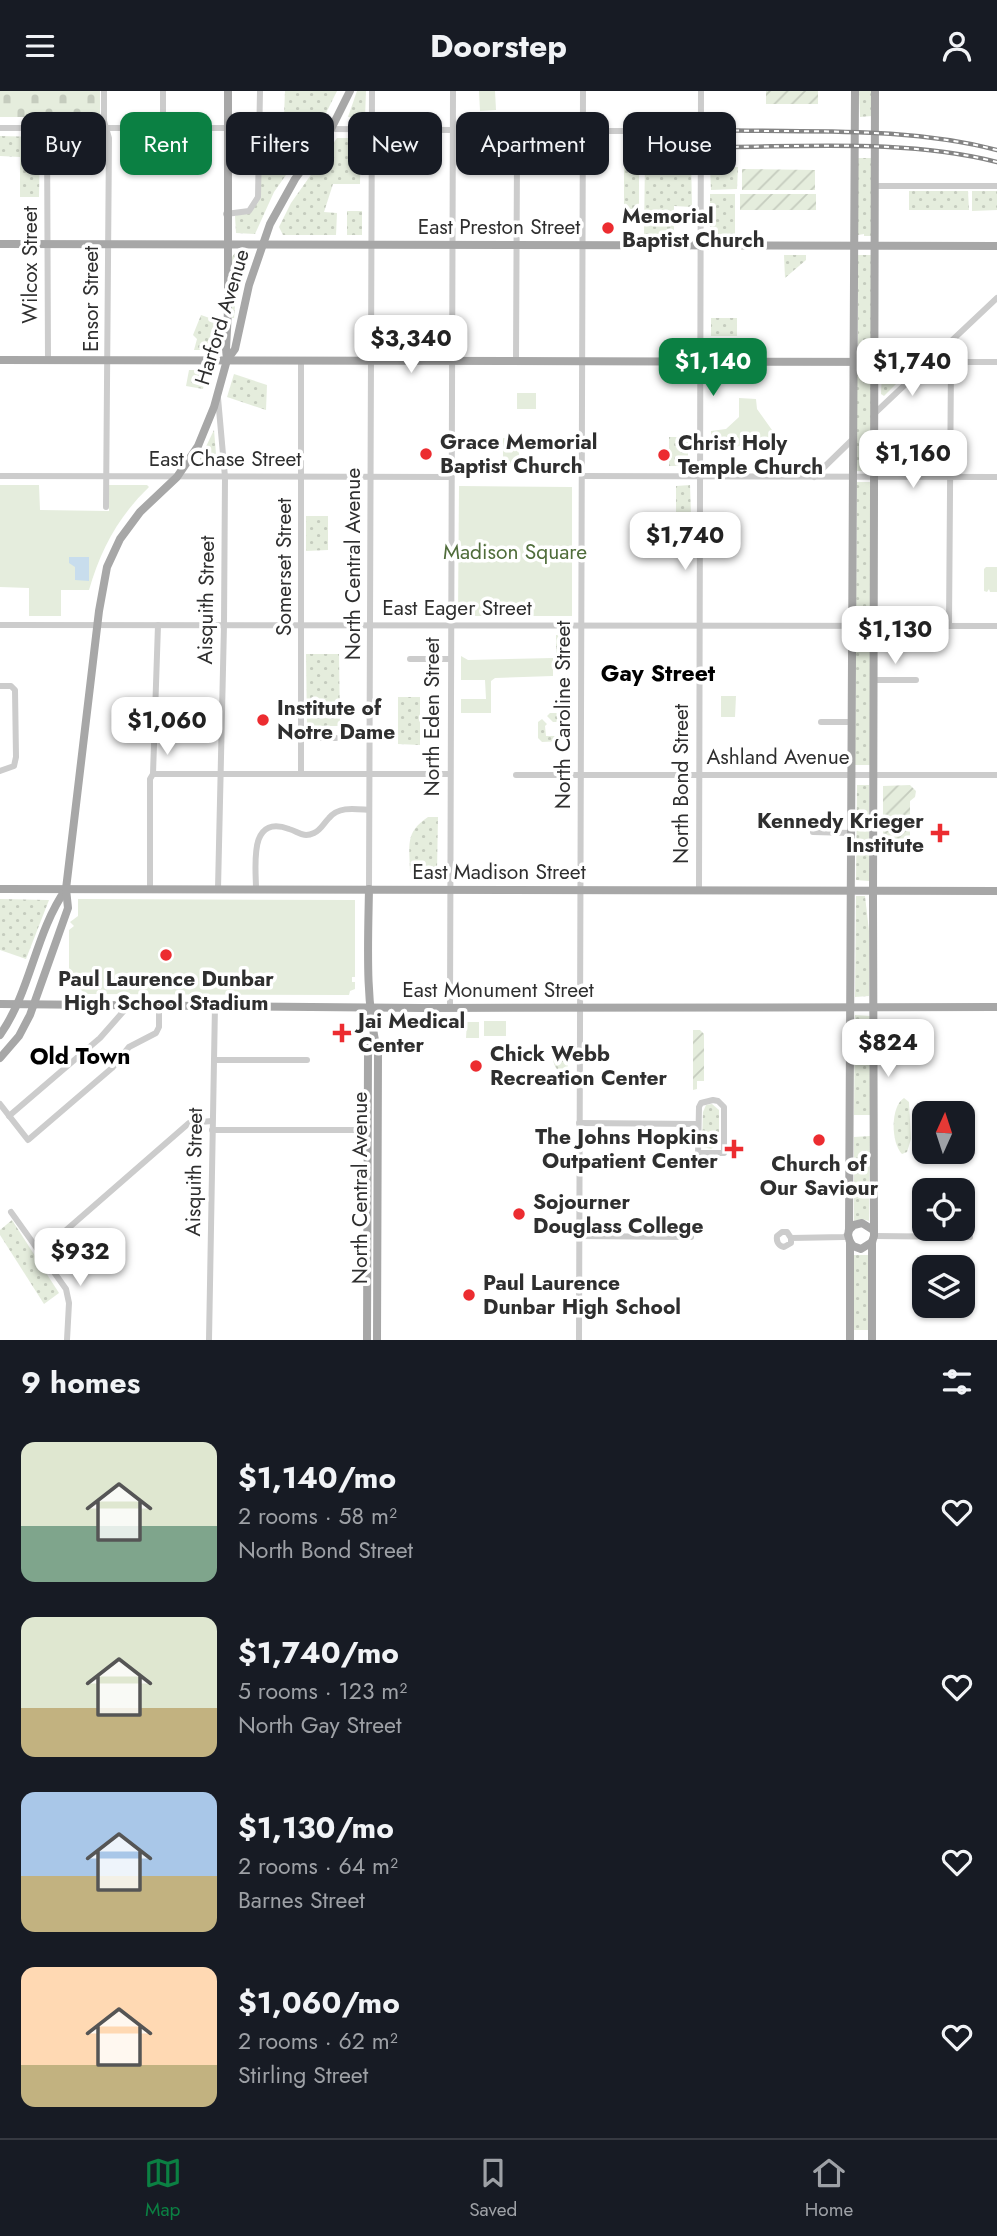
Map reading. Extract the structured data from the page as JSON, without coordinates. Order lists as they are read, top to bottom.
{
  "streets": {
    "main road": [
      "East Preston Street",
      "Harford Avenue",
      "North Central Avenue",
      "East Madison Street",
      "East Monument Street"
    ],
    "street": [
      "Wilcox Street",
      "Ensor Street",
      "East Chase Street",
      "Somerset Street",
      "Aisquith Street",
      "East Eager Street",
      "North Caroline Street",
      "North Eden Street",
      "Ashland Avenue",
      "North Bond Street"
    ]
  },
  "crossings": [
    ["East Preston Street", "Wilcox Street"],
    ["East Preston Street", "Ensor Street"],
    ["East Preston Street", "Harford Avenue"],
    ["East Preston Street", "North Central Avenue"],
    ["East Preston Street", "North Caroline Street"],
    ["East Preston Street", "North Eden Street"],
    ["East Preston Street", "North Bond Street"],
    ["Ensor Street", "East Chase Street"],
    ["Harford Avenue", "East Chase Street"],
    ["Harford Avenue", "Aisquith Street"],
    ["Harford Avenue", "East Eager Street"],
    ["East Chase Street", "North Central Avenue"],
    ["East Chase Street", "Somerset Street"],
    ["East Chase Street", "Aisquith Street"],
    ["East Chase Street", "North Eden Street"],
    ["North Central Avenue", "East Eager Street"],
    ["North Central Avenue", "East Madison Street"],
    ["North Central Avenue", "East Monument Street"],
    ["Somerset Street", "East Eager Street"],
    ["Aisquith Street", "East Eager Street"],
    ["Aisquith Street", "East Madison Street"],
    ["Aisquith Street", "East Monument Street"],
    ["East Eager Street", "North Caroline Street"],
    ["East Eager Street", "North Eden Street"],
    ["East Eager Street", "North Bond Street"],
    ["North Caroline Street", "Ashland Avenue"],
    ["North Caroline Street", "East Madison Street"],
    ["North Caroline Street", "East Monument Street"],
    ["North Eden Street", "East Madison Street"],
    ["North Eden Street", "East Monument Street"],
    ["Ashland Avenue", "North Bond Street"],
    ["North Bond Street", "East Madison Street"]
  ],
  "districts": ["Gay Street", "Old Town"],
  "parks": ["Madison Square"],
  "places": {
    "other": [
      "Memorial Baptist Church",
      "Grace Memorial Baptist Church",
      "Christ Holy Temple Church",
      "Institute of Notre Dame",
      "Paul Laurence Dunbar High School Stadium",
      "Chick Webb Recreation Center",
      "Church of Our Saviour",
      "Sojourner Douglass College",
      "Paul Laurence Dunbar High School"
    ],
    "health": ["Kennedy Krieger Institute", "Jai Medical Center", "The Johns Hopkins Outpatient Center"]
  },
  "north": "top",
  "page": {
    "header": "Doorstep",
    "chip": [
      "Buy",
      "Rent",
      "Filters",
      "New",
      "Apartment",
      "House"
    ],
    "price": [
      "$3,340",
      "$1,140",
      "$1,740",
      "$1,160",
      "$1,740",
      "$1,130",
      "$1,060",
      "$824",
      "$932"
    ],
    "heading": "9 homes",
    "list": [
      {
        "name": "$1,140/mo",
        "note": "2 rooms · 58 m² · North Bond Street"
      },
      {
        "name": "$1,740/mo",
        "note": "5 rooms · 123 m² · North Gay Street"
      },
      {
        "name": "$1,130/mo",
        "note": "2 rooms · 64 m² · Barnes Street"
      },
      {
        "name": "$1,060/mo",
        "note": "2 rooms · 62 m² · Stirling Street"
      }
    ],
    "tabs": ["Map", "Saved", "Home"]
  }
}
